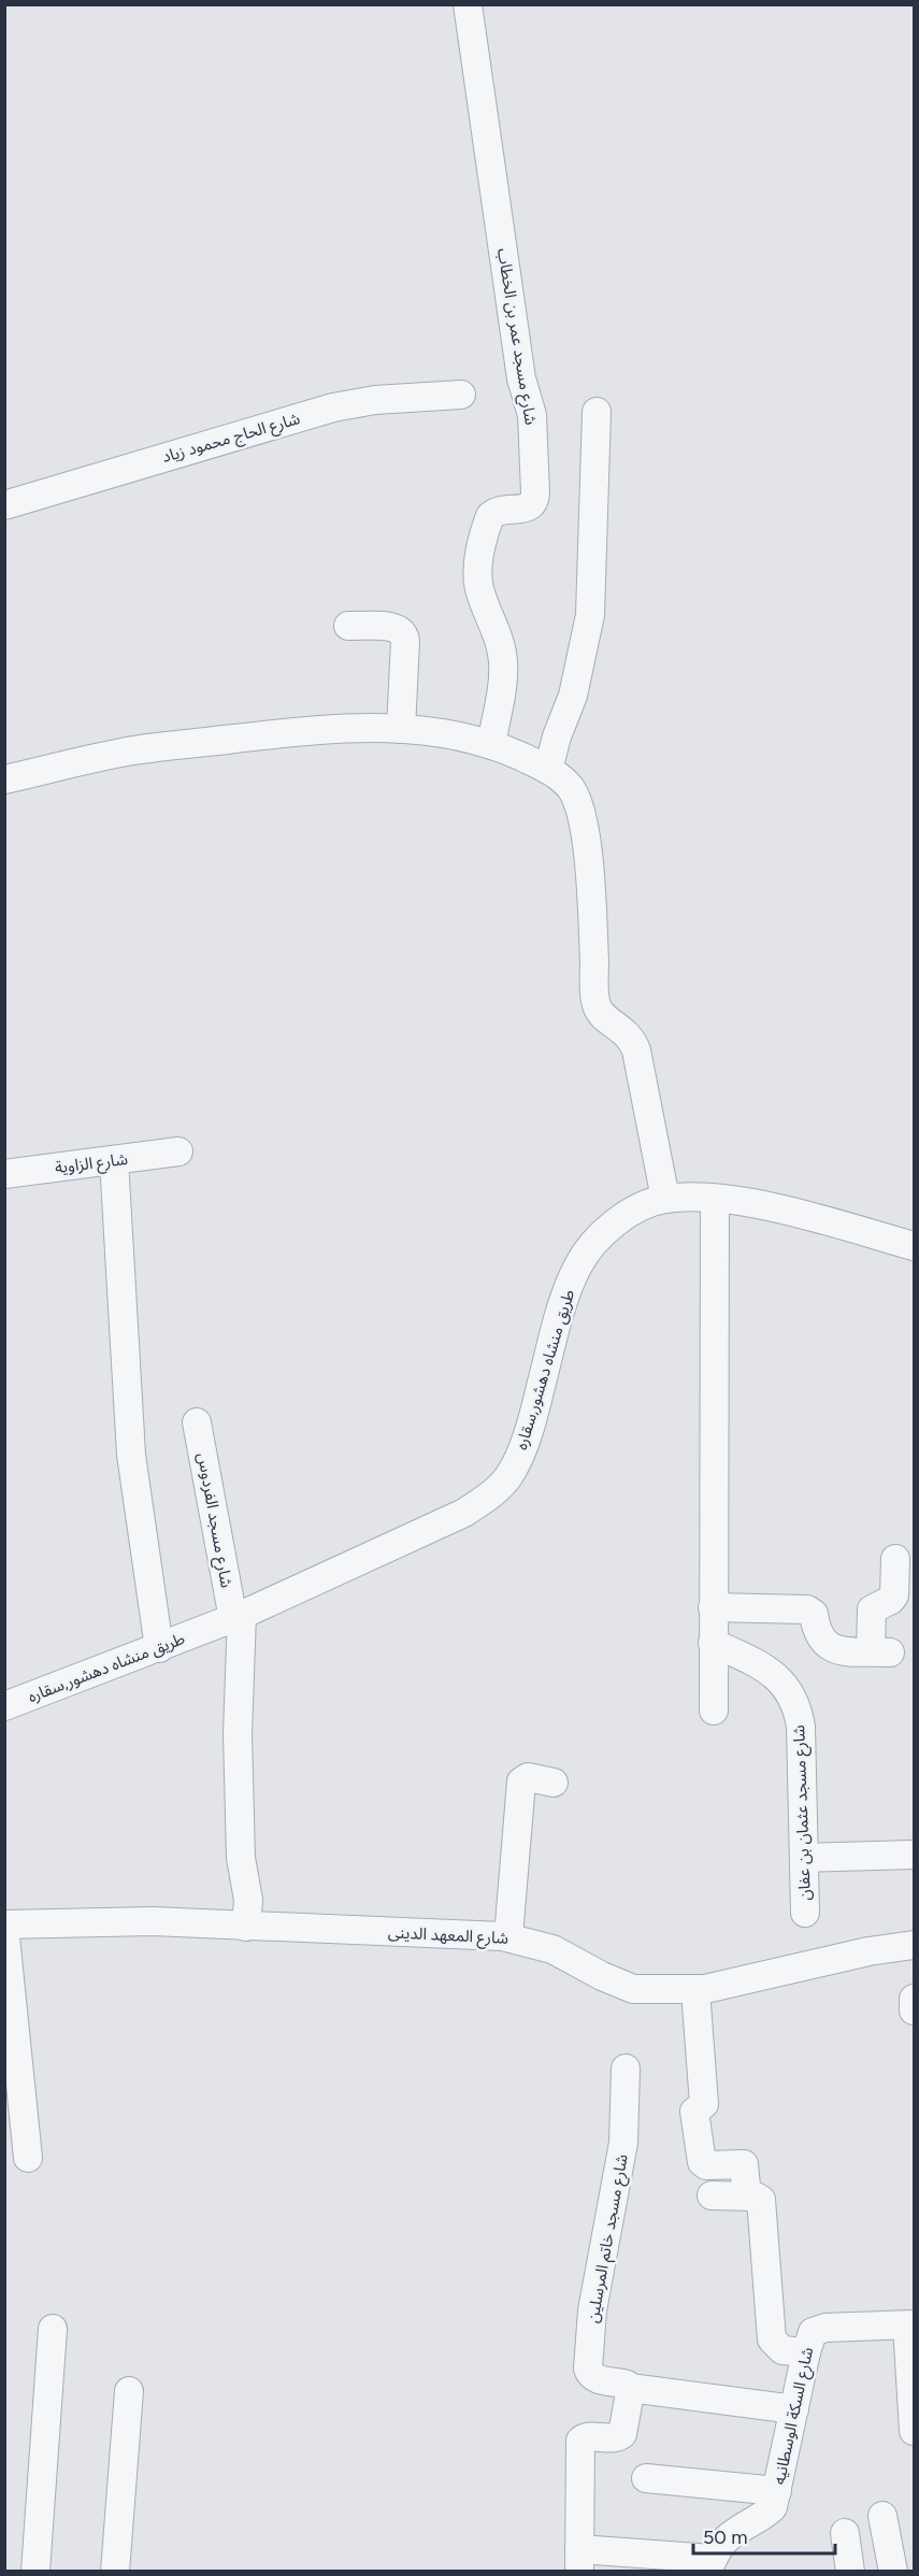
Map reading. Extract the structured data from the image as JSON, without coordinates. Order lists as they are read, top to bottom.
{
  "streets": {
    "street": [
      "شارع مسجد عمر بن الخطاب",
      "شارع الحاج محمود زياد",
      "شارع الزاوية",
      "طريق منشاه دهشور,سقاره",
      "شارع مسجد الفردوس",
      "شارع مسجد عثمان بن عفان",
      "شارع المعهد الدينى",
      "شارع مسجد خاتم المرسلين",
      "شارع السكة الوسطانيه"
    ]
  },
  "crossings": [
    ["طريق منشاه دهشور,سقاره", "شارع مسجد الفردوس"],
    ["شارع مسجد الفردوس", "شارع المعهد الدينى"]
  ],
  "scale_bar": "50 m"
}
